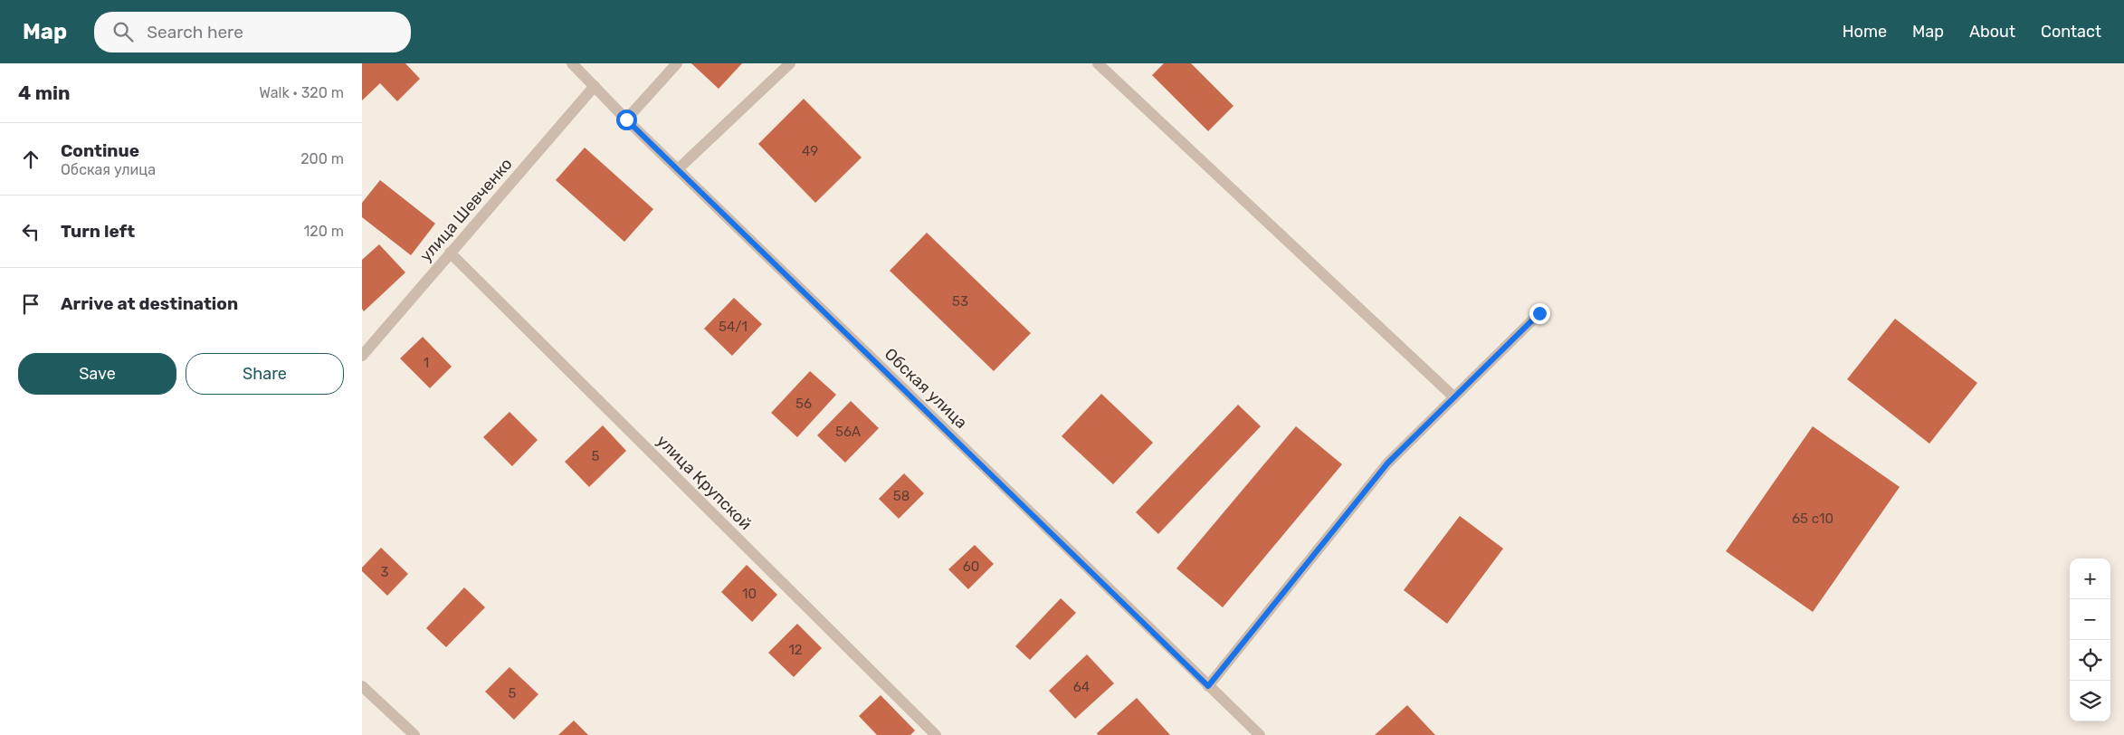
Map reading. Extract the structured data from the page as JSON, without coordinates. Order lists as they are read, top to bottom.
{
  "streets": {
    "street": ["улица Шевченко", "Обская улица", "улица Крупской"]
  },
  "crossings": [
    ["улица Шевченко", "Обская улица"],
    ["улица Шевченко", "улица Крупской"]
  ],
  "house_numbers": [
    "49",
    "53",
    "54/1",
    "1",
    "56",
    "56А",
    "5",
    "58",
    "65 с10",
    "60",
    "3",
    "10",
    "12",
    "64",
    "5"
  ],
  "page": {
    "header": "Map",
    "search": "Search here",
    "nav": [
      "Home",
      "Map",
      "About",
      "Contact"
    ],
    "heading": ["4 min", "Walk · 320 m"],
    "list": [
      ["Continue", "Обская улица", "200 m"],
      ["Turn left", "120 m"],
      "Arrive at destination"
    ],
    "buttons": ["Save", "Share"],
    "map_buttons": ["+", "−"]
  }
}
